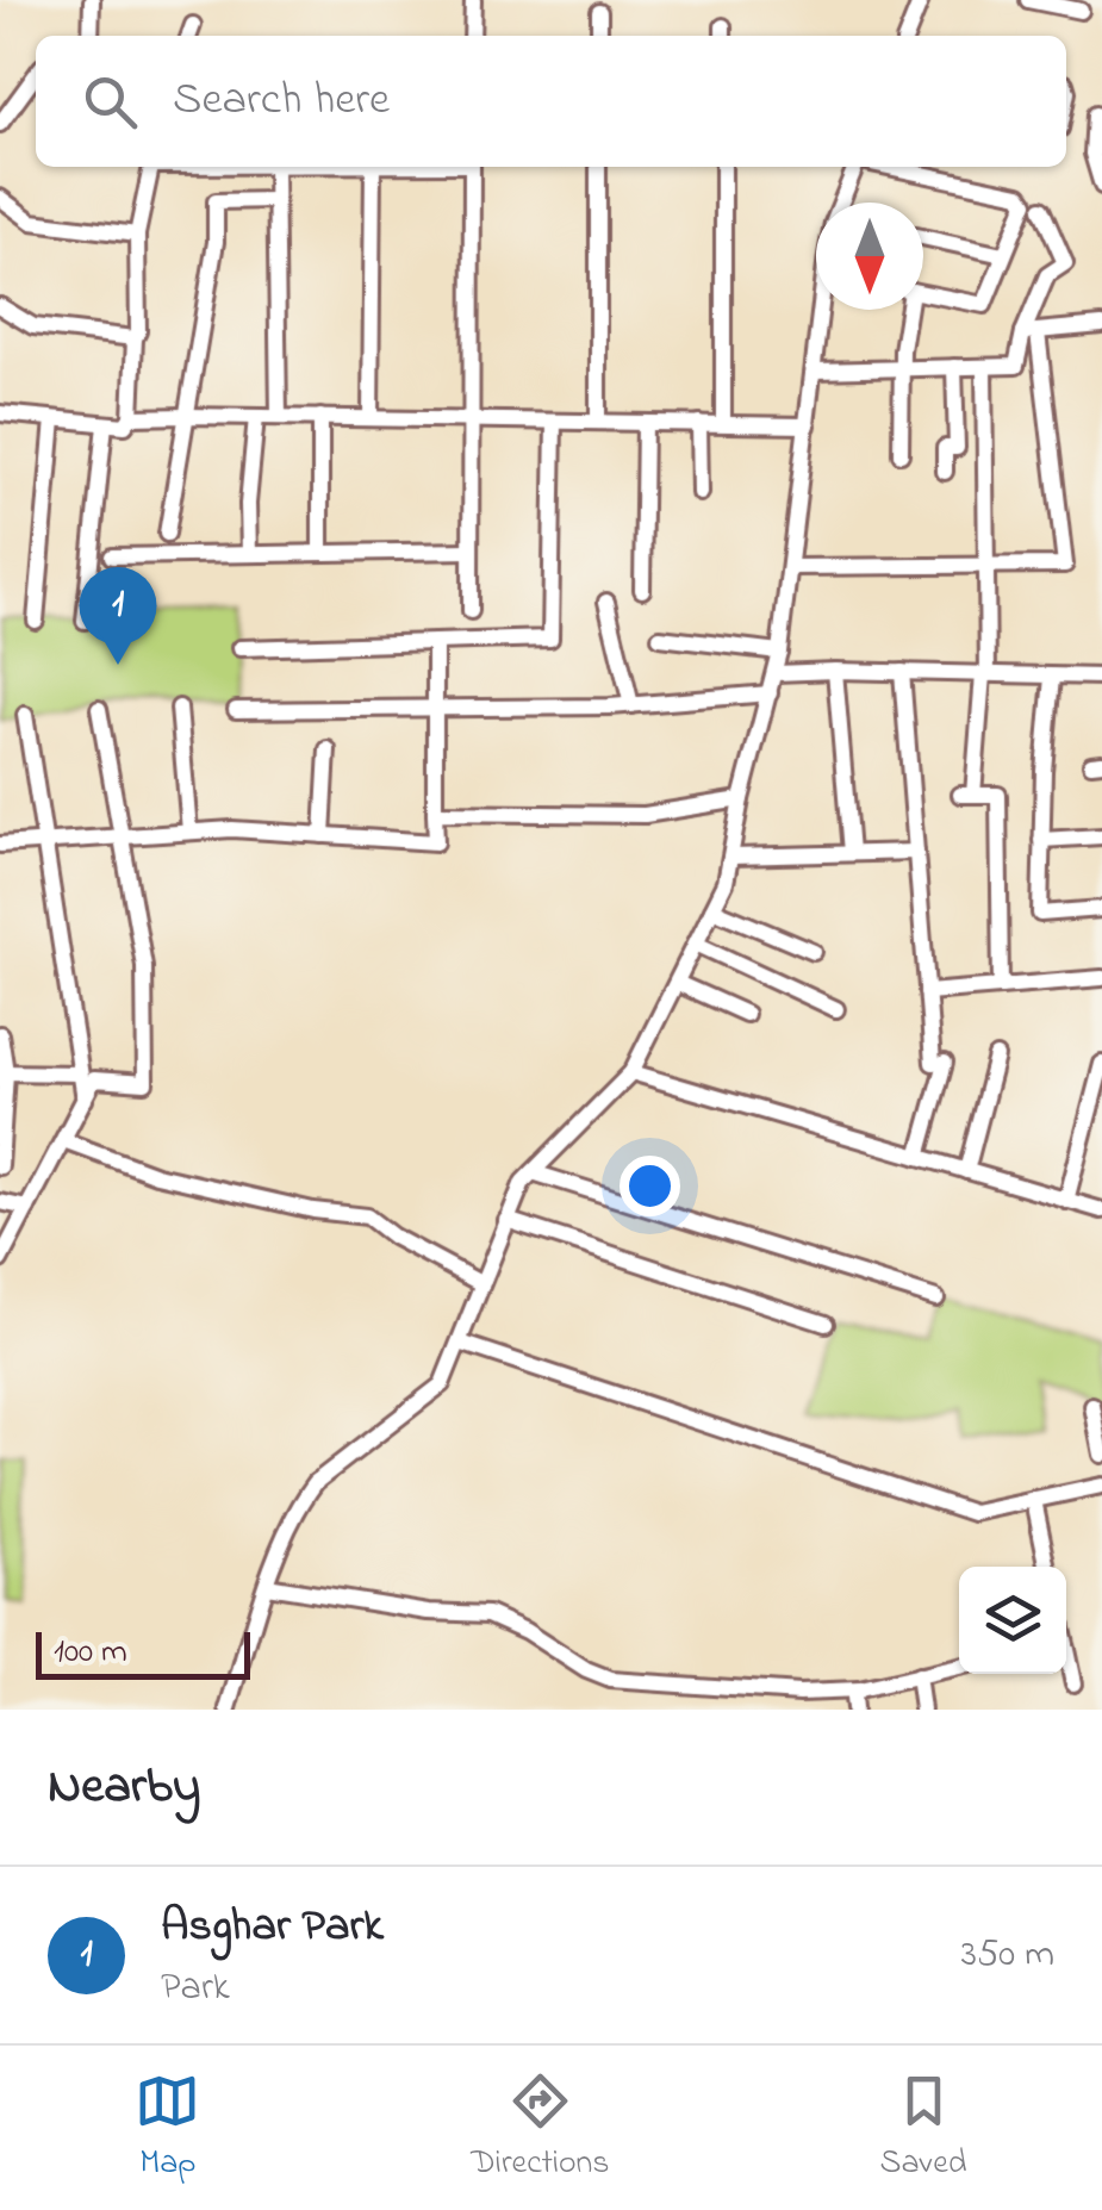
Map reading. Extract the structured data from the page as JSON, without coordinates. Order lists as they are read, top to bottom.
{
  "scale_bar": "100 m",
  "north": "bottom",
  "page": {
    "search": "Search here",
    "pins": "1",
    "scale": "100 m",
    "heading": "Nearby",
    "list": [
      {
        "mark": "1",
        "name": "Asghar Park",
        "note": "Park",
        "value": "350 m"
      }
    ],
    "nav": ["Map", "Directions", "Saved"]
  }
}
